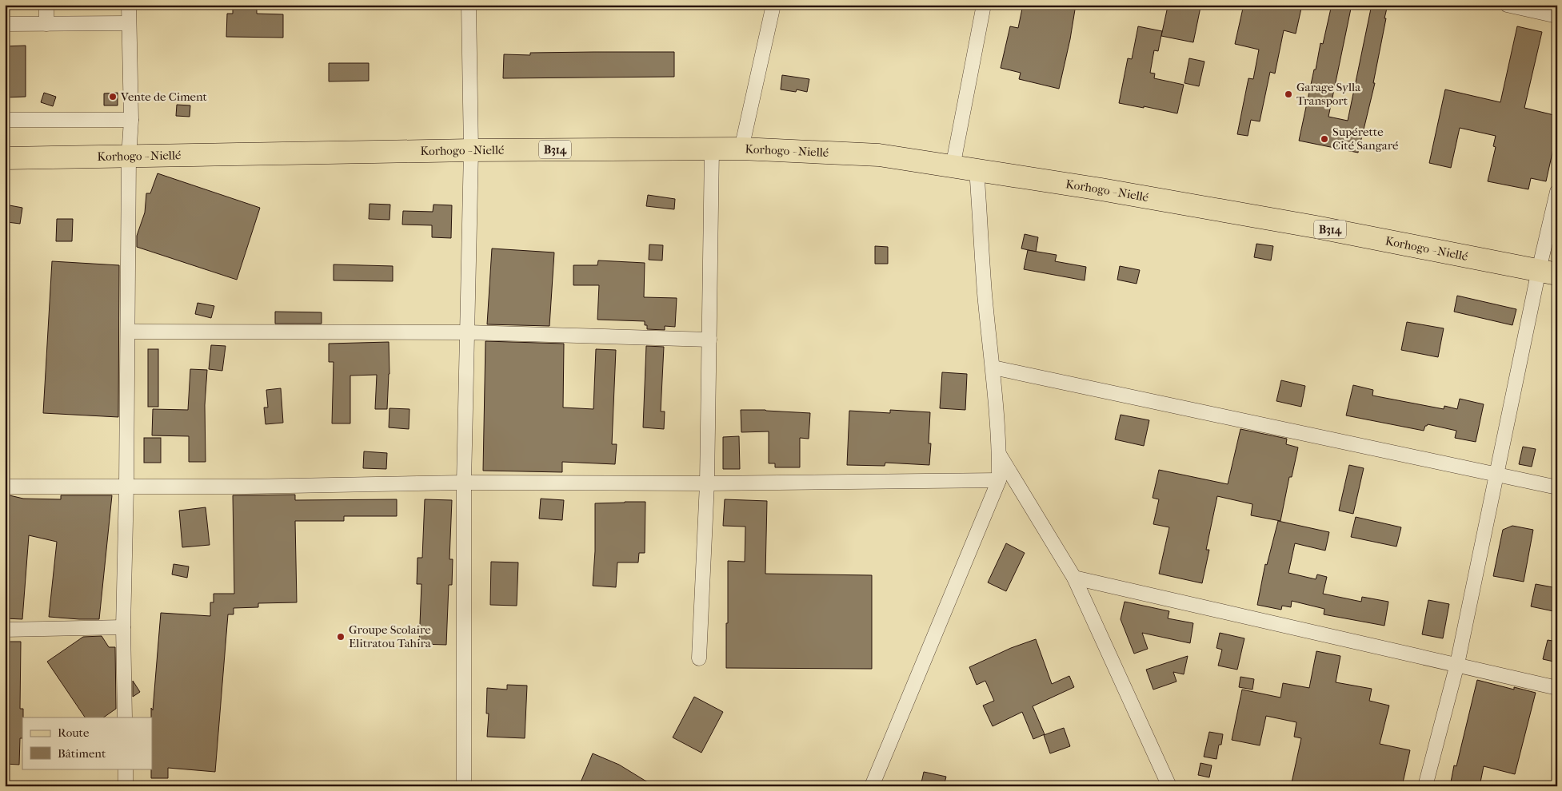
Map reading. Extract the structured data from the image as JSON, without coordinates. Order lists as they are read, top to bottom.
{
  "streets": {
    "main road": ["B314", "Korhogo - Niellé"]
  },
  "places": [
    "Garage Sylla Transport",
    "Vente de Ciment",
    "Supérette Cité Sangaré",
    "Groupe Scolaire Elitratou Tahira"
  ],
  "legend": ["Route", "Bâtiment"]
}
